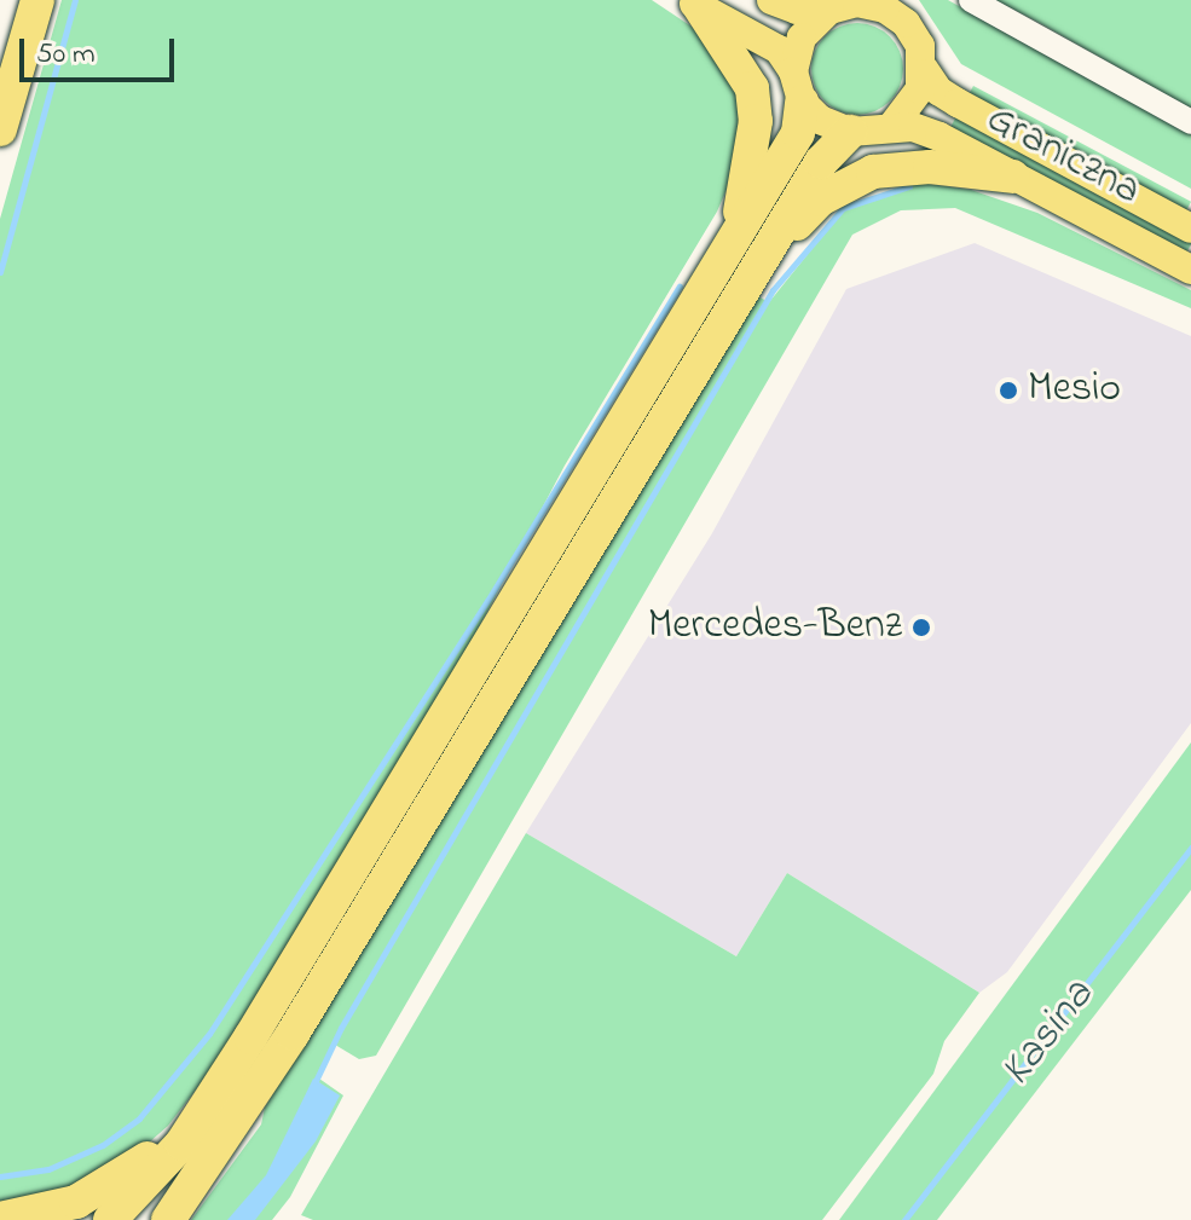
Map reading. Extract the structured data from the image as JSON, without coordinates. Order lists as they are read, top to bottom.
{
  "streets": {
    "main road": ["Graniczna"]
  },
  "water": ["Kasina"],
  "places": ["Mesio", "Mercedes-Benz"],
  "scale_bar": "50 m"
}
